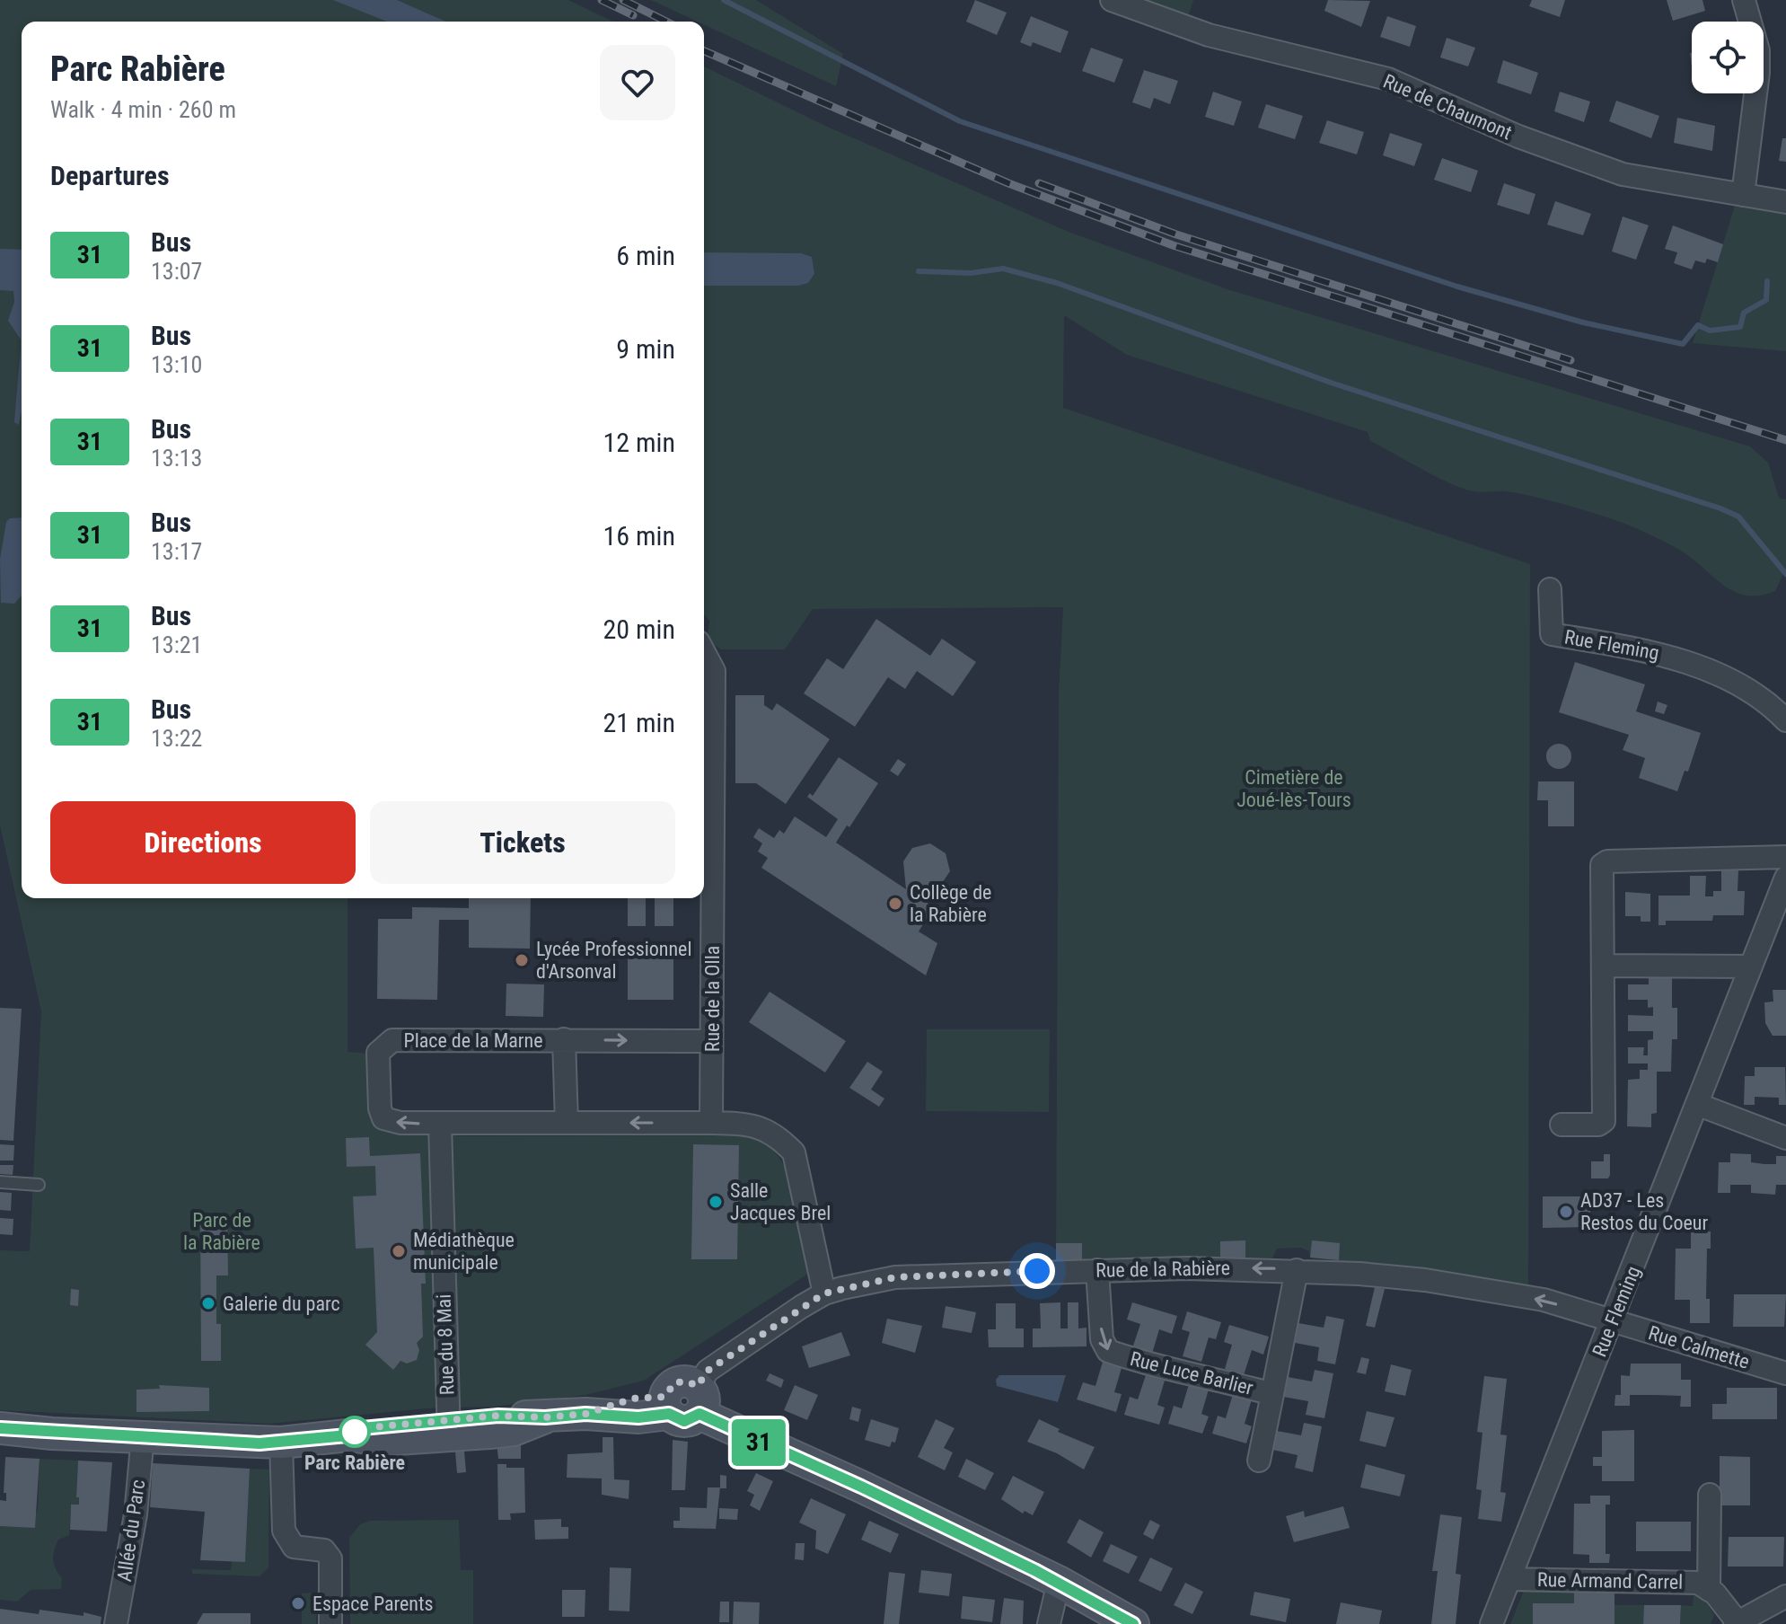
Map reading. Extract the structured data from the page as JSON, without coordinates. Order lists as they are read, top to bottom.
{
  "streets": {
    "street": [
      "Rue de Chaumont",
      "Rue Fleming",
      "Rue de la Olla",
      "Place de la Marne",
      "Rue de la Rabière",
      "Rue du 8 Mai",
      "Rue Calmette",
      "Rue Luce Barlier",
      "Allée du Parc",
      "Rue Armand Carrel"
    ]
  },
  "crossings": [
    ["Rue Fleming", "Rue de la Rabière"],
    ["Rue Fleming", "Rue Calmette"],
    ["Rue Fleming", "Rue Armand Carrel"],
    ["Rue de la Olla", "Place de la Marne"],
    ["Place de la Marne", "Rue du 8 Mai"],
    ["Rue de la Rabière", "Rue Calmette"],
    ["Rue de la Rabière", "Rue Luce Barlier"]
  ],
  "one_way": ["Rue de la Rabière", "Rue Luce Barlier"],
  "parks": ["Cimetière de Joué-lès-Tours", "Parc de la Rabière"],
  "places": [
    "Collège de la Rabière",
    "Lycée Professionnel d'Arsonval",
    "Salle Jacques Brel",
    "AD37 - Les Restos du Coeur",
    "Médiathèque municipale",
    "Galerie du parc",
    "Parc Rabière",
    "Espace Parents"
  ],
  "lines": ["bus line 31"],
  "page": {
    "on_map": "31",
    "heading": [
      ["Parc Rabière", "Walk · 4 min · 260 m"],
      "Departures"
    ],
    "list": [
      {
        "mark": "31",
        "name": "Bus",
        "note": "13:07",
        "value": "6 min"
      },
      {
        "mark": "31",
        "name": "Bus",
        "note": "13:10",
        "value": "9 min"
      },
      {
        "mark": "31",
        "name": "Bus",
        "note": "13:13",
        "value": "12 min"
      },
      {
        "mark": "31",
        "name": "Bus",
        "note": "13:17",
        "value": "16 min"
      },
      {
        "mark": "31",
        "name": "Bus",
        "note": "13:21",
        "value": "20 min"
      },
      {
        "mark": "31",
        "name": "Bus",
        "note": "13:22",
        "value": "21 min"
      }
    ],
    "buttons": ["Directions", "Tickets"]
  }
}
